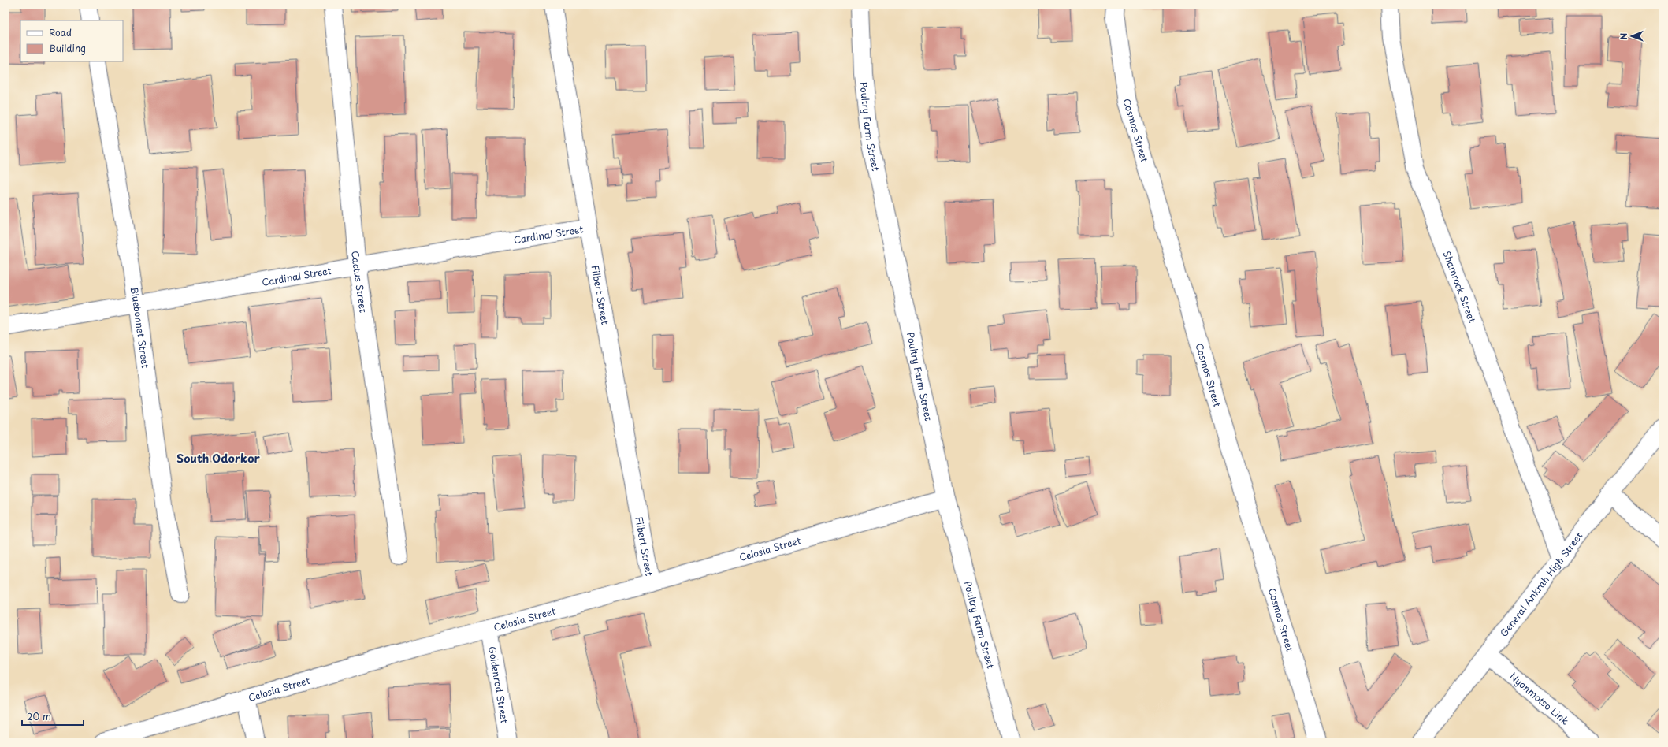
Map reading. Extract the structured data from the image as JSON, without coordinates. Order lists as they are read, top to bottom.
{
  "streets": {
    "street": [
      "Poultry Farm Street",
      "Cosmos Street",
      "Cardinal Street",
      "Cactus Street",
      "Shamrock Street",
      "Filbert Street",
      "Bluebonnet Street",
      "Celosia Street",
      "General Ankrah High Street",
      "Goldenrod Street",
      "Nyonmotso Link"
    ]
  },
  "crossings": [
    ["Poultry Farm Street", "Celosia Street"],
    ["Cardinal Street", "Cactus Street"],
    ["Cardinal Street", "Filbert Street"],
    ["Cardinal Street", "Bluebonnet Street"],
    ["Shamrock Street", "General Ankrah High Street"],
    ["Filbert Street", "Celosia Street"],
    ["Celosia Street", "Goldenrod Street"],
    ["General Ankrah High Street", "Nyonmotso Link"]
  ],
  "districts": ["South Odorkor"],
  "legend": ["Road", "Building"],
  "scale_bar": "20 m",
  "north": "left"
}
